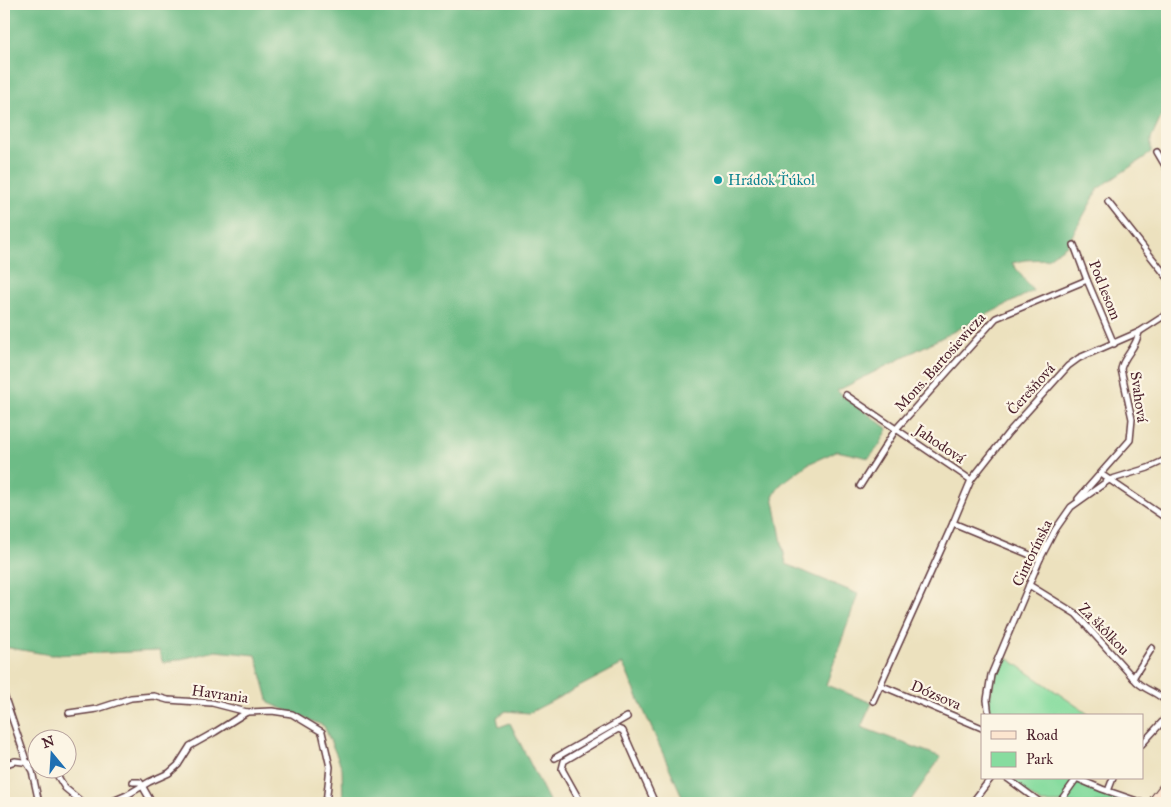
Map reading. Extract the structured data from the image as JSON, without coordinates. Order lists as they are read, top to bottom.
{
  "streets": {
    "street": [
      "Pod lesom",
      "Mons. Bartosiewicza",
      "Čerešňová",
      "Svahová",
      "Jahodová",
      "Cintorínska",
      "Za škôlkou",
      "Havrania",
      "Dózsova"
    ]
  },
  "crossings": [
    ["Pod lesom", "Mons. Bartosiewicza"],
    ["Pod lesom", "Čerešňová"],
    ["Mons. Bartosiewicza", "Jahodová"],
    ["Čerešňová", "Svahová"],
    ["Čerešňová", "Jahodová"],
    ["Čerešňová", "Dózsova"],
    ["Svahová", "Cintorínska"],
    ["Cintorínska", "Za škôlkou"]
  ],
  "places": ["Hrádok Ťúkol"],
  "legend": ["Road", "Park"],
  "north": "top"
}
